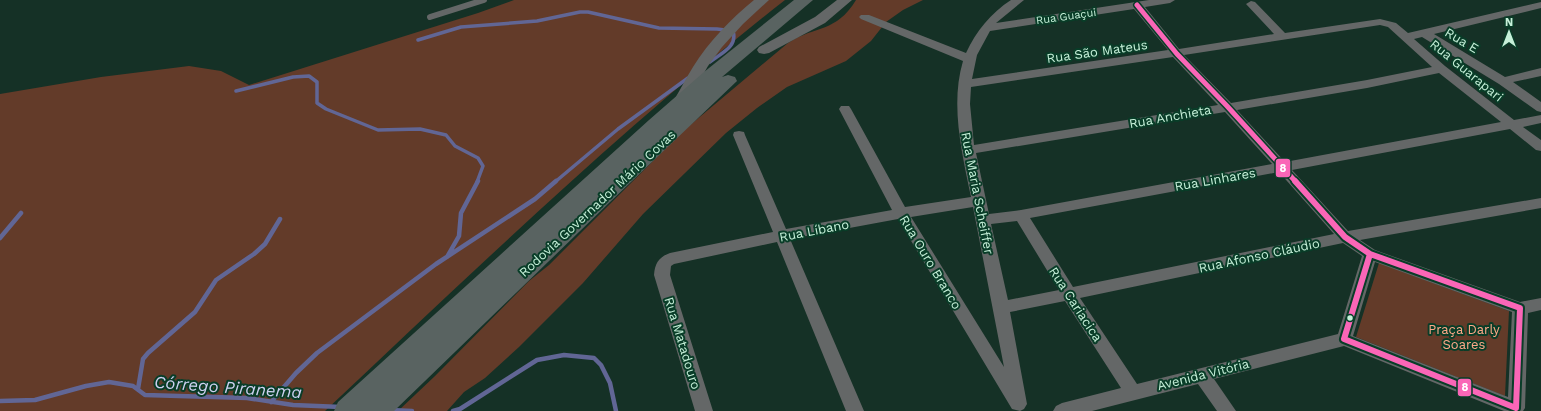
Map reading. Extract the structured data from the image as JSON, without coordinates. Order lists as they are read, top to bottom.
{
  "streets": {
    "highway": ["Rodovia Governador Mário Covas"],
    "street": [
      "Rua Guaçui",
      "Rua E",
      "Rua São Mateus",
      "Rua Guarapari",
      "Rua Anchieta",
      "Rua Linhares",
      "Rua Maria Scheiffer",
      "Rua Líbano",
      "Rua Afonso Cláudio",
      "Rua Ouro Branco",
      "Rua Cariacica",
      "Rua Matadouro",
      "Avenida Vitória"
    ]
  },
  "crossings": [
    ["Rua Guaçui", "Rua Maria Scheiffer"],
    ["Rua E", "Rua Guarapari"],
    ["Rua São Mateus", "Rua Guarapari"],
    ["Rua São Mateus", "Rua Maria Scheiffer"],
    ["Rua Guarapari", "Rua Anchieta"],
    ["Rua Guarapari", "Rua Linhares"],
    ["Rua Anchieta", "Rua Maria Scheiffer"],
    ["Rua Linhares", "Rua Maria Scheiffer"],
    ["Rua Linhares", "Rua Cariacica"],
    ["Rua Maria Scheiffer", "Rua Líbano"],
    ["Rua Maria Scheiffer", "Rua Afonso Cláudio"],
    ["Rua Maria Scheiffer", "Rua Ouro Branco"],
    ["Rua Líbano", "Rua Ouro Branco"],
    ["Rua Líbano", "Rua Matadouro"],
    ["Rua Afonso Cláudio", "Rua Cariacica"],
    ["Rua Cariacica", "Avenida Vitória"]
  ],
  "water": ["Córrego Piranema"],
  "parks": ["Praça Darly Soares"],
  "lines": ["transit line 8"],
  "north": "top"
}
